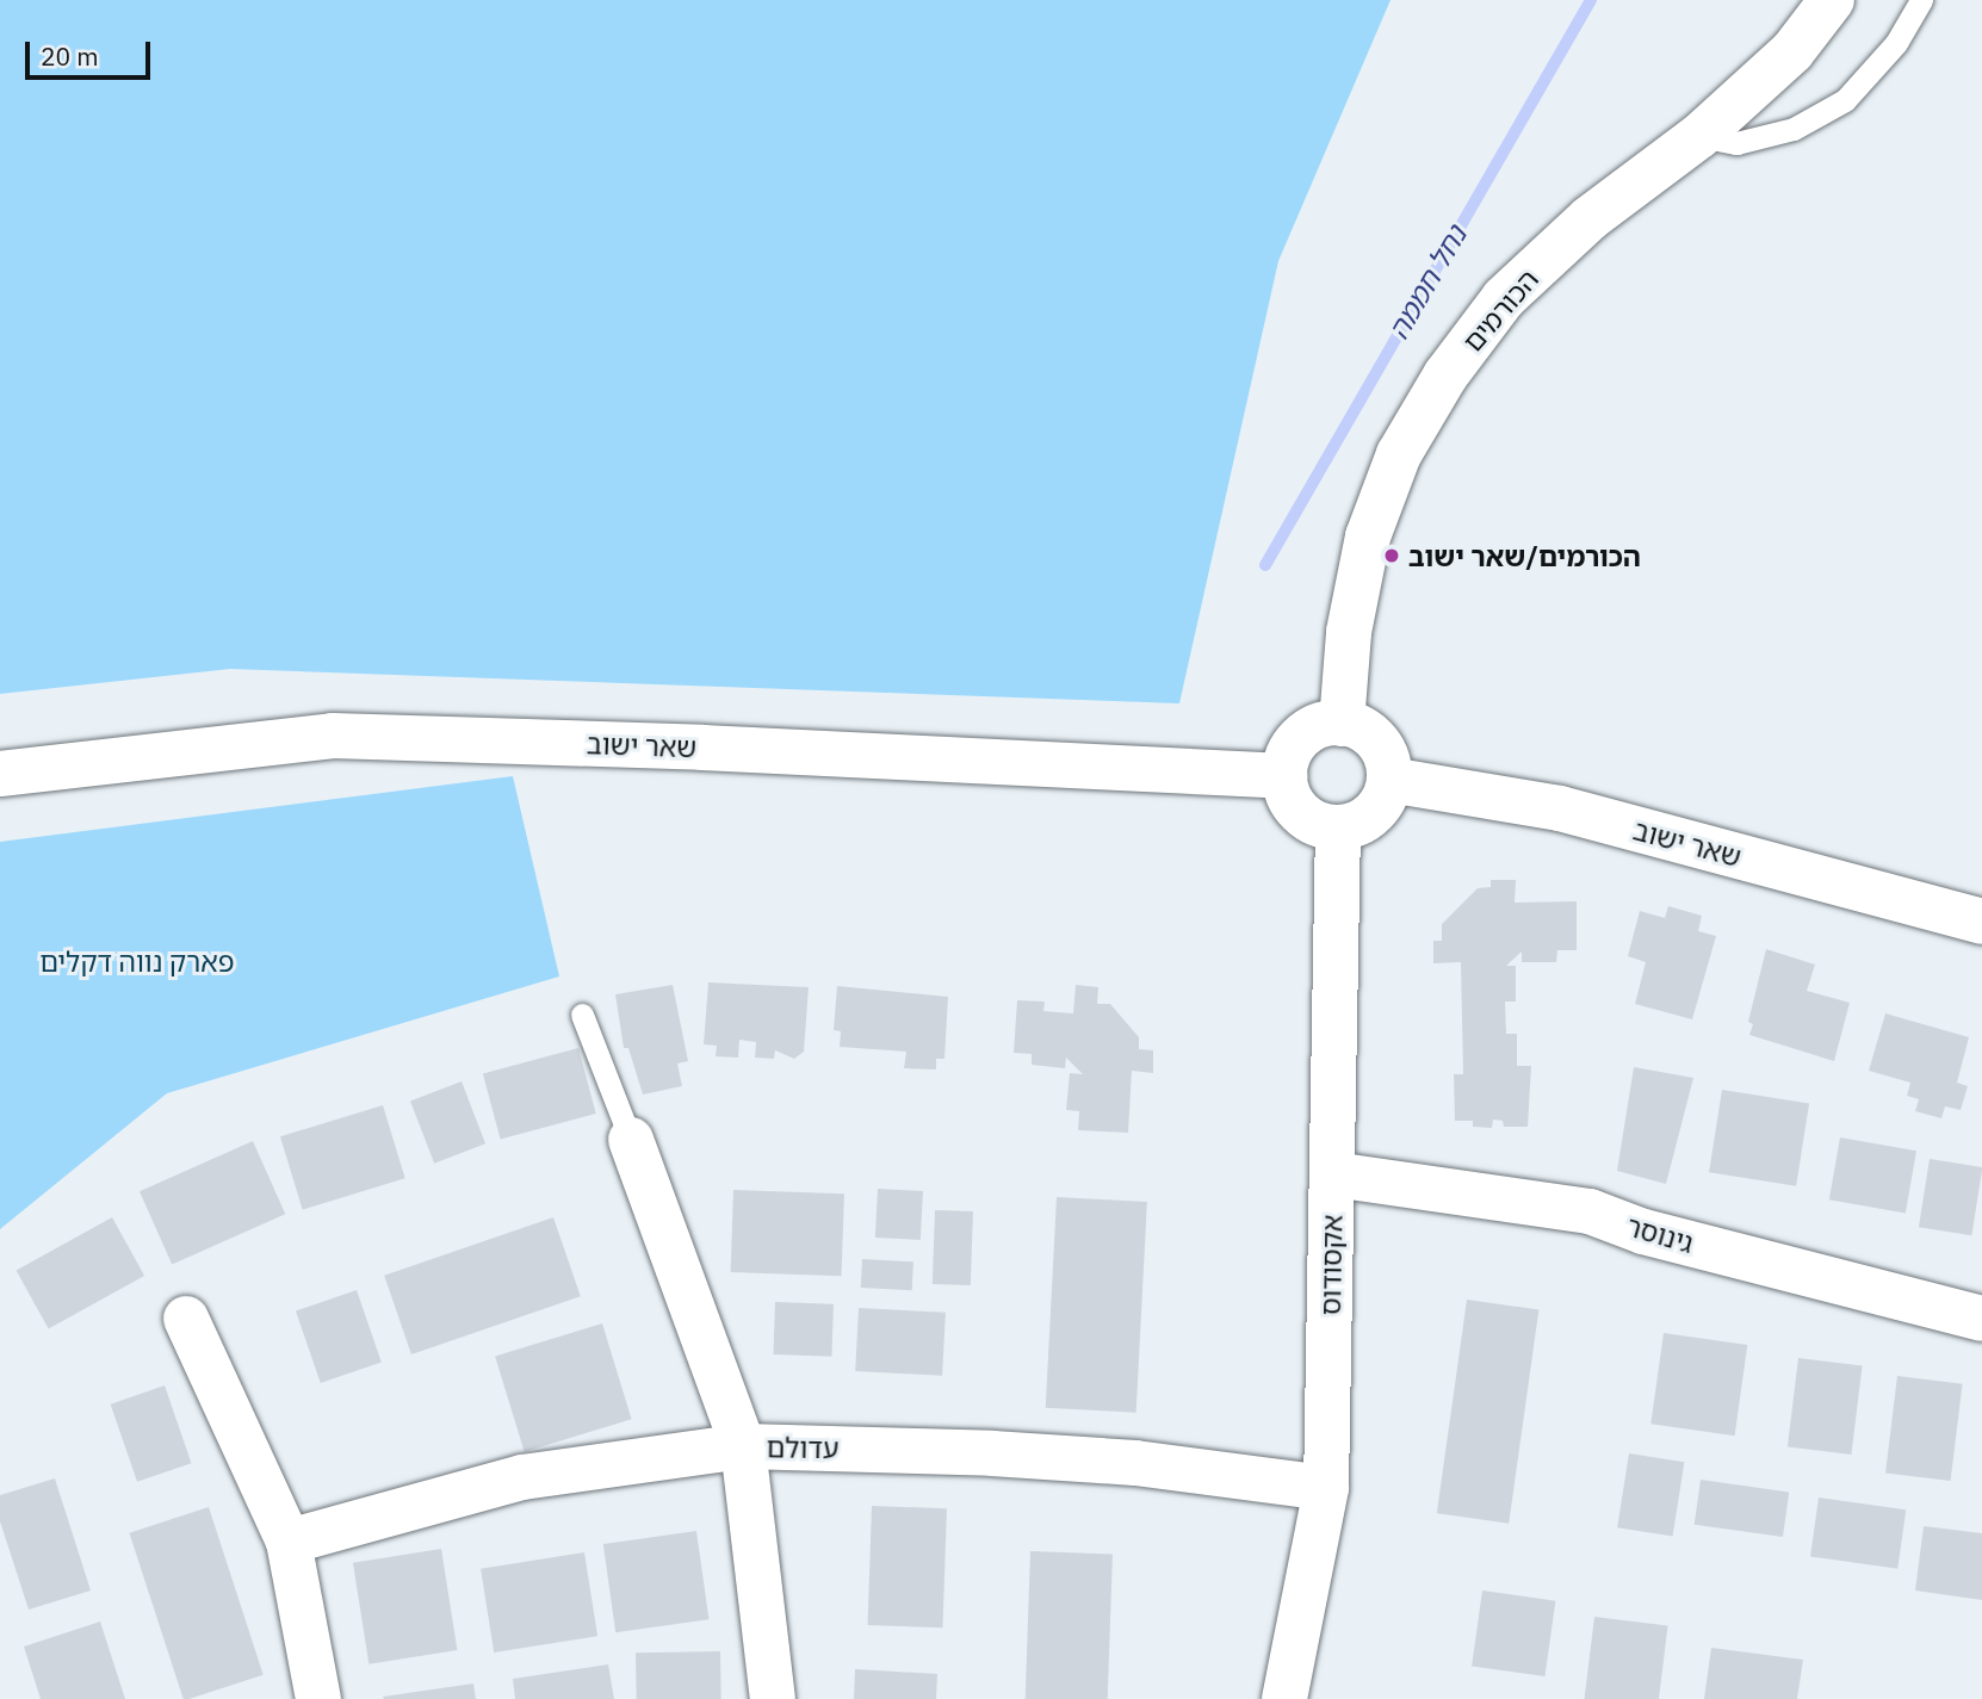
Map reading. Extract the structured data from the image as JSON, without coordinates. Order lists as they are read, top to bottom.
{
  "streets": {
    "street": [
      "הכורמים",
      "שאר ישוב",
      "גינוסר",
      "אקסודוס",
      "עדולם"
    ]
  },
  "crossings": [
    ["הכורמים", "שאר ישוב"],
    ["הכורמים", "אקסודוס"],
    ["שאר ישוב", "אקסודוס"],
    ["גינוסר", "אקסודוס"],
    ["אקסודוס", "עדולם"]
  ],
  "water": ["נחל חממה"],
  "parks": ["פארק נווה דקלים"],
  "places": ["הכורמים/שאר ישוב"],
  "scale_bar": "20 m"
}
